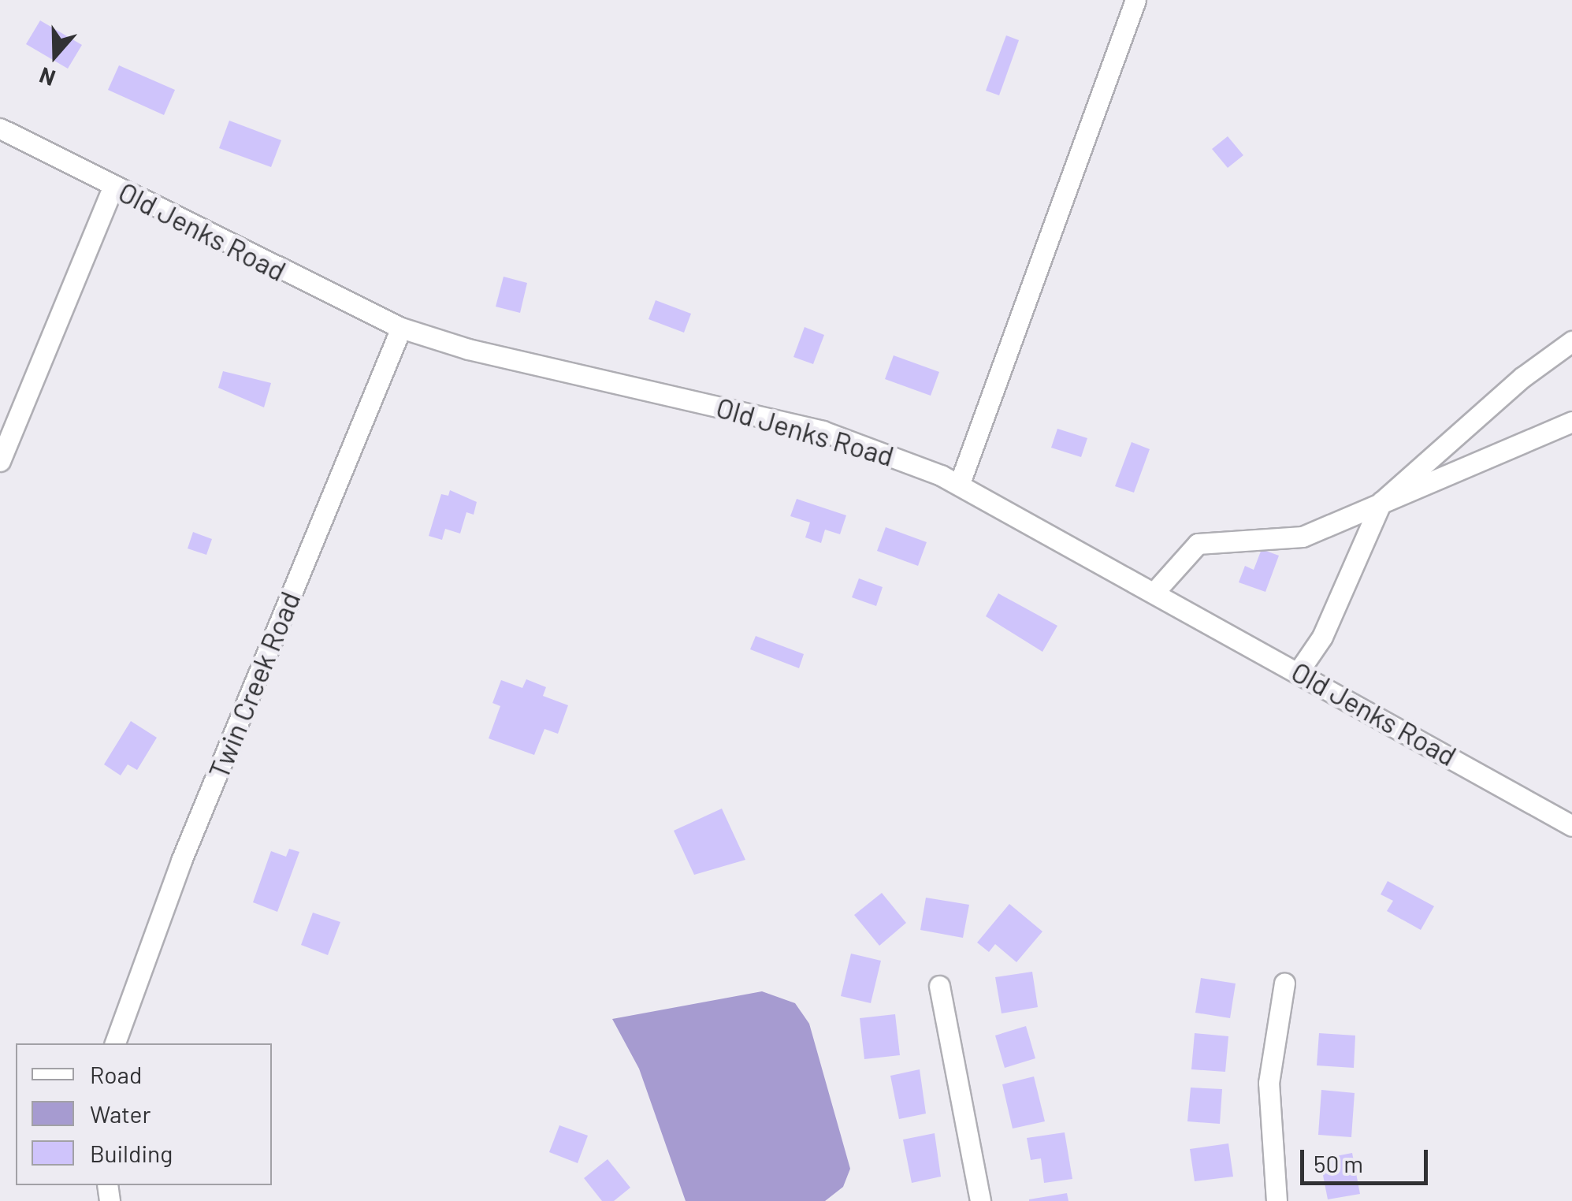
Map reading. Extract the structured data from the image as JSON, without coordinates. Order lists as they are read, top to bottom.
{
  "streets": {
    "street": ["Old Jenks Road", "Twin Creek Road"]
  },
  "crossings": [
    ["Old Jenks Road", "Twin Creek Road"]
  ],
  "legend": ["Road", "Water", "Building"],
  "scale_bar": "50 m",
  "north": "bottom"
}
